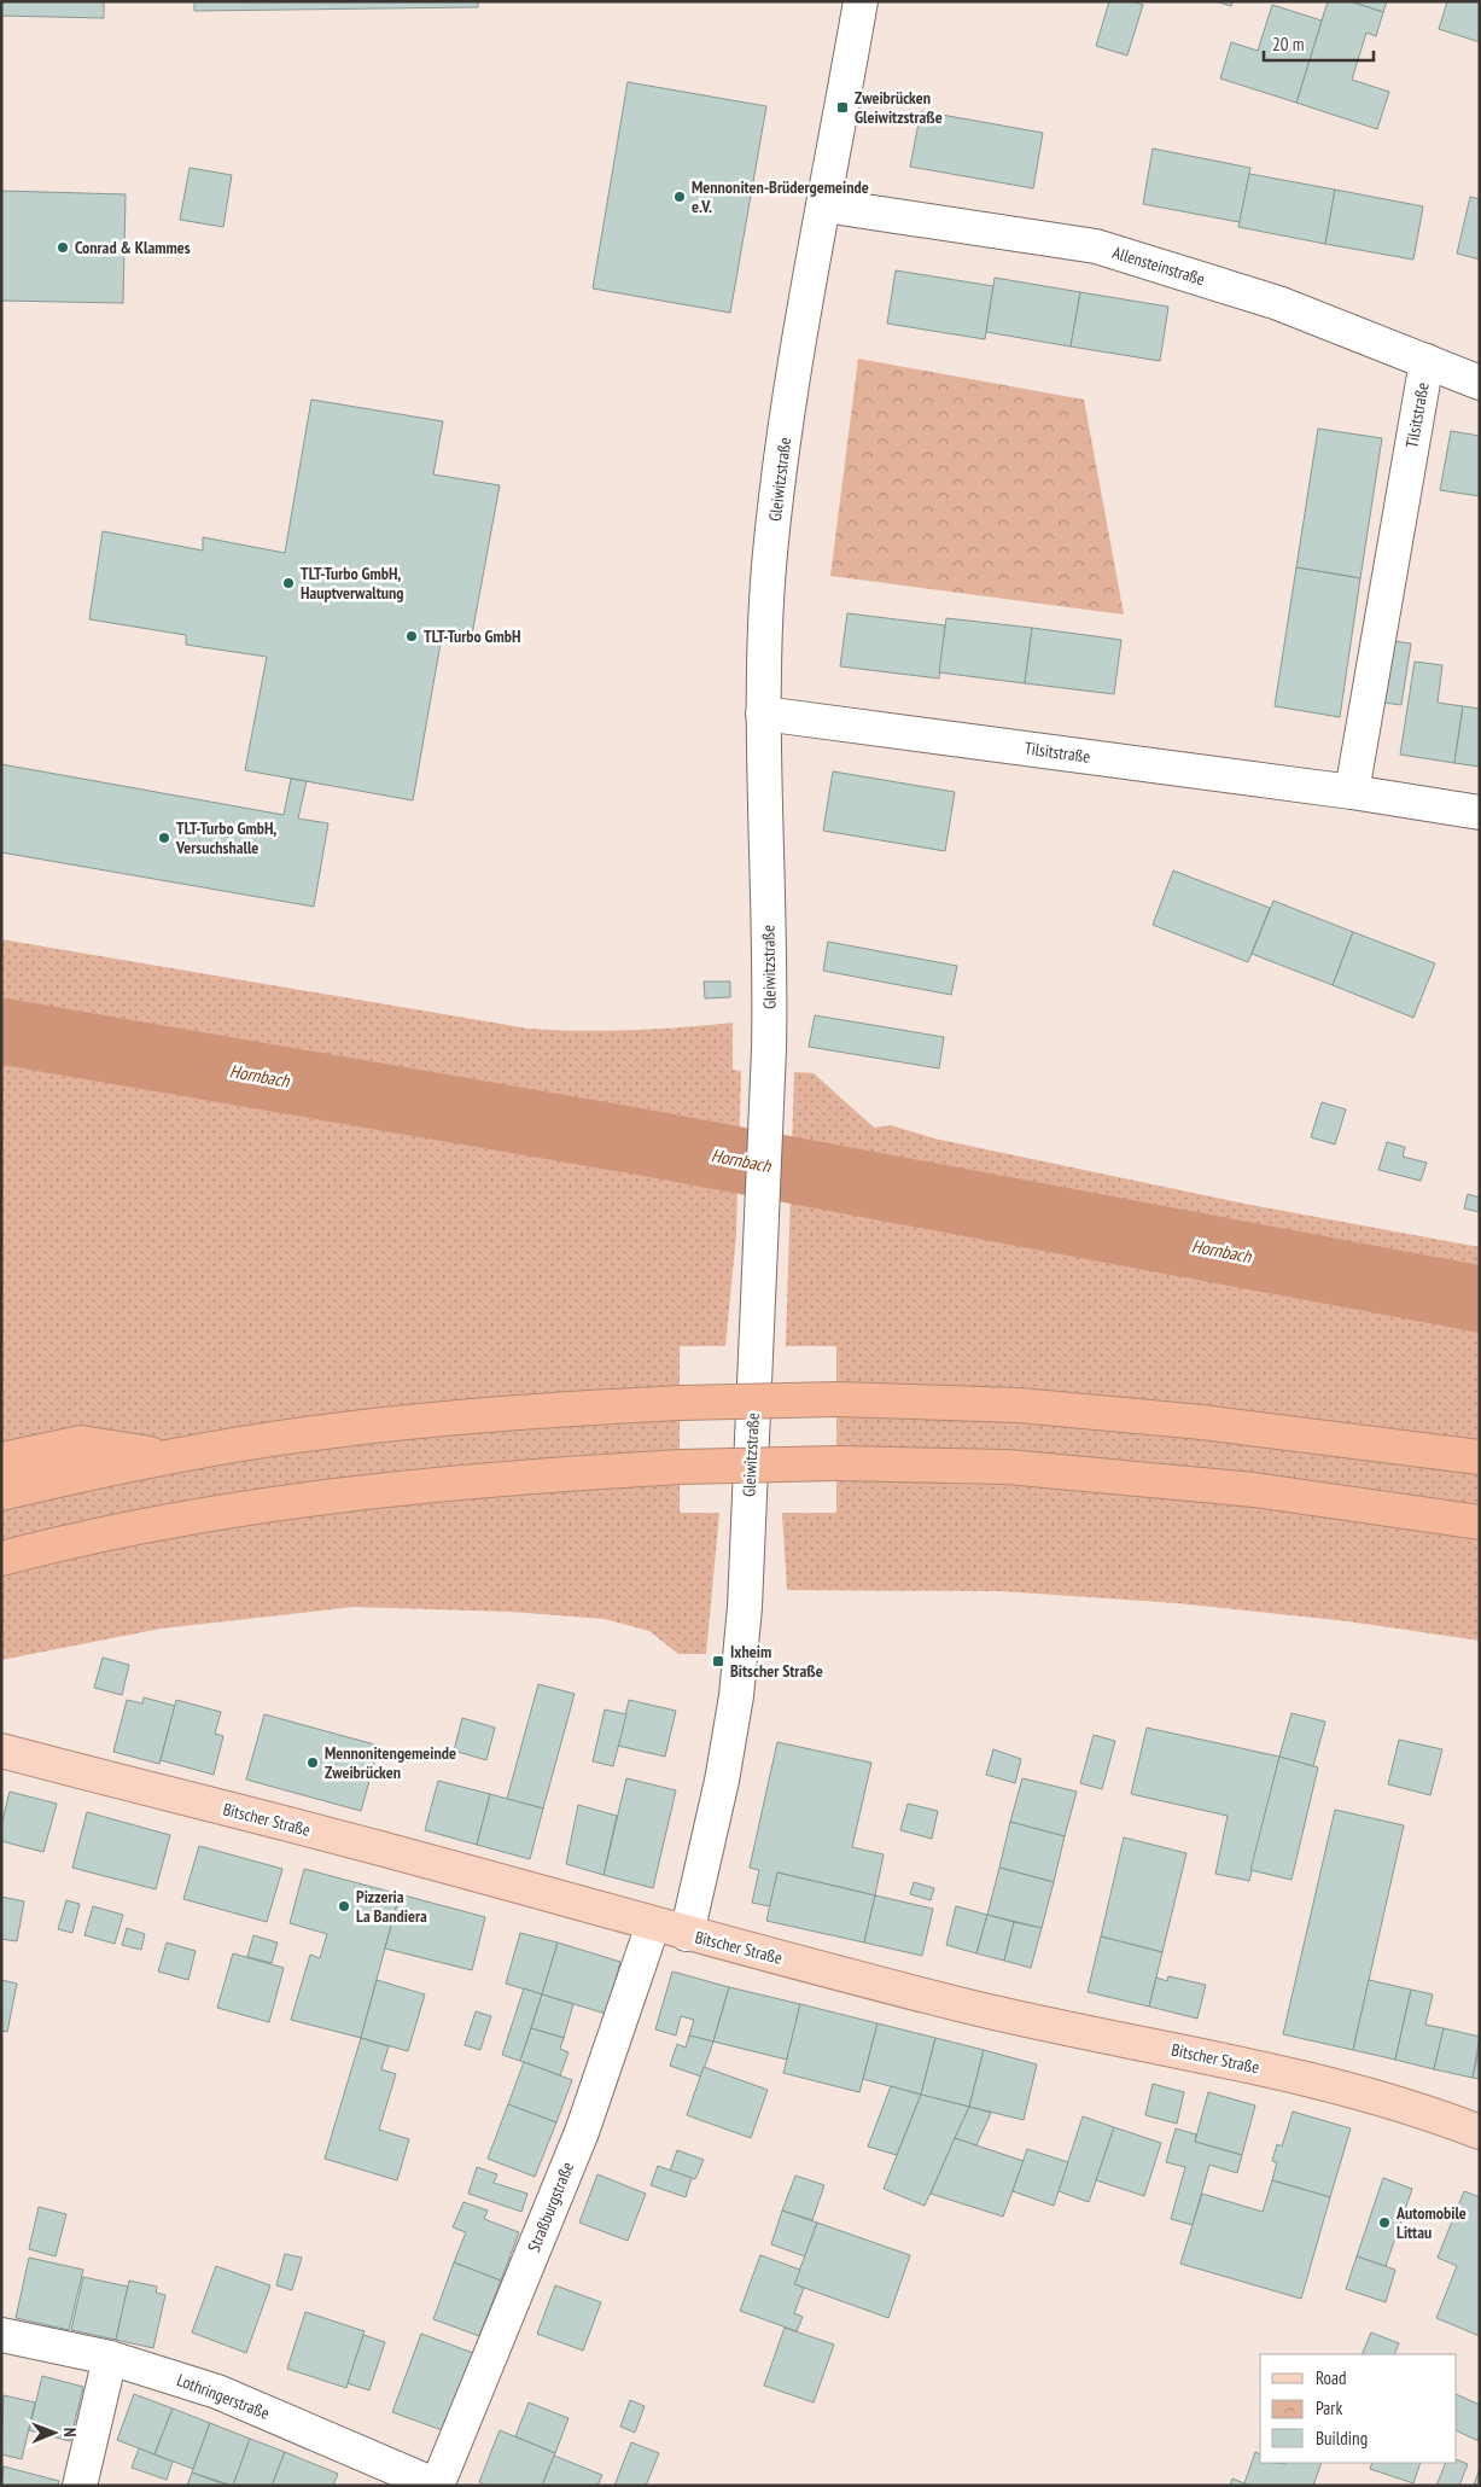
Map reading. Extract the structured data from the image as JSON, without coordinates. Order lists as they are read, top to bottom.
{
  "streets": {
    "main road": ["Bitscher Straße"],
    "street": [
      "Allensteinstraße",
      "Tilsitstraße",
      "Gleiwitzstraße",
      "Straßburgstraße",
      "Lothringerstraße"
    ]
  },
  "crossings": [
    ["Allensteinstraße", "Tilsitstraße"],
    ["Allensteinstraße", "Gleiwitzstraße"],
    ["Tilsitstraße", "Gleiwitzstraße"],
    ["Gleiwitzstraße", "Bitscher Straße"],
    ["Bitscher Straße", "Straßburgstraße"],
    ["Straßburgstraße", "Lothringerstraße"]
  ],
  "water": ["Hornbach"],
  "places": {
    "transit": ["Zweibrücken Gleiwitzstraße", "Ixheim Bitscher Straße"],
    "other": [
      "Mennoniten-Brüdergemeinde e.V.",
      "Conrad & Klammes",
      "TLT-Turbo GmbH, Hauptverwaltung",
      "TLT-Turbo GmbH",
      "TLT-Turbo GmbH, Versuchshalle",
      "Mennonitengemeinde Zweibrücken",
      "Pizzeria La Bandiera",
      "Automobile Littau"
    ]
  },
  "legend": ["Road", "Park", "Building"],
  "scale_bar": "20 m",
  "north": "right"
}
